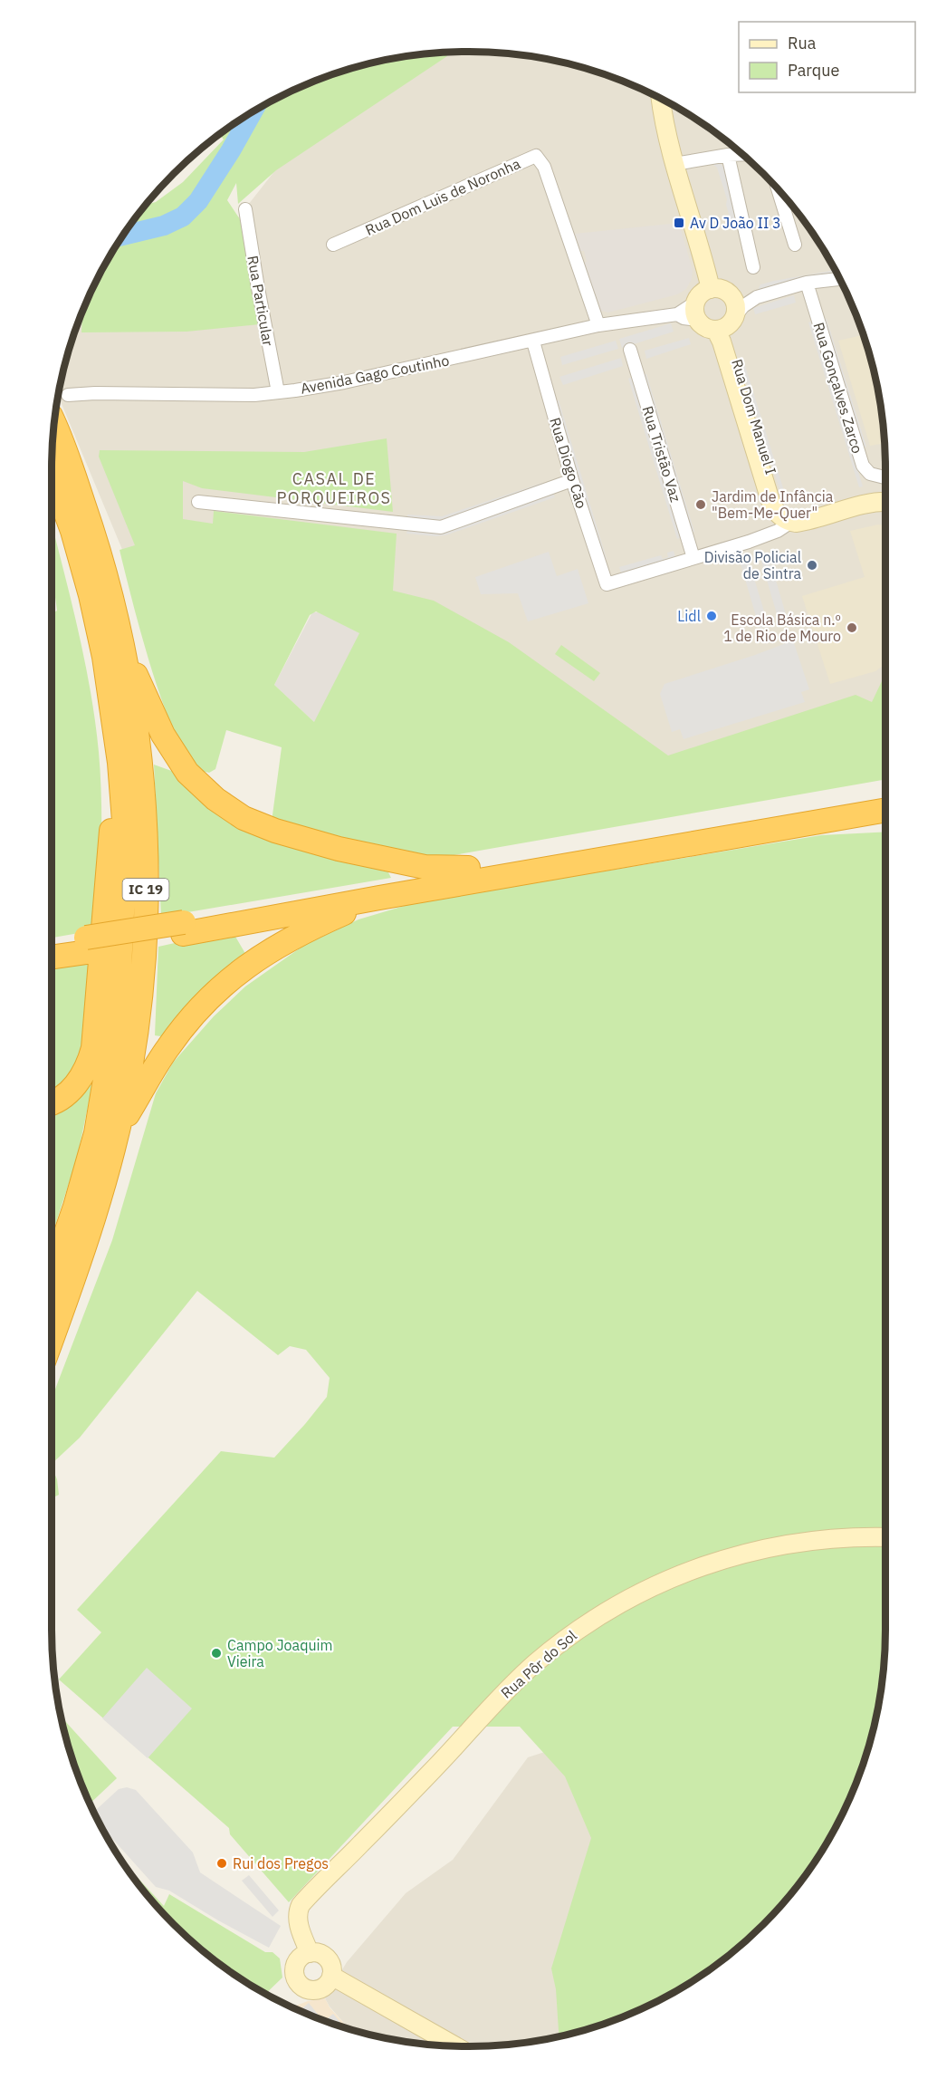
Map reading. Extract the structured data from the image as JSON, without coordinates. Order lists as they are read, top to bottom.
{
  "streets": {
    "highway": ["IC 19"],
    "street": [
      "Rua Dom Luis de Noronha",
      "Rua Particular",
      "Avenida Gago Coutinho",
      "Rua Gonçalves Zarco",
      "Rua Dom Manuel I",
      "Rua Tristão Vaz",
      "Rua Diogo Cão",
      "Rua Pôr do Sol"
    ]
  },
  "crossings": [
    ["Rua Dom Luis de Noronha", "Avenida Gago Coutinho"],
    ["Rua Particular", "Avenida Gago Coutinho"],
    ["Avenida Gago Coutinho", "Rua Dom Manuel I"],
    ["Avenida Gago Coutinho", "Rua Diogo Cão"],
    ["Rua Tristão Vaz", "Rua Diogo Cão"]
  ],
  "districts": ["CASAL DE PORQUEIROS"],
  "places": {
    "transit": ["Av D João II 3"],
    "other": [
      "Jardim de Infância \"Bem-Me-Quer\"",
      "Divisão Policial de Sintra",
      "Lidl",
      "Escola Básica n.º 1 de Rio de Mouro",
      "Campo Joaquim Vieira",
      "Rui dos Pregos"
    ]
  },
  "legend": ["Rua", "Parque"]
}
